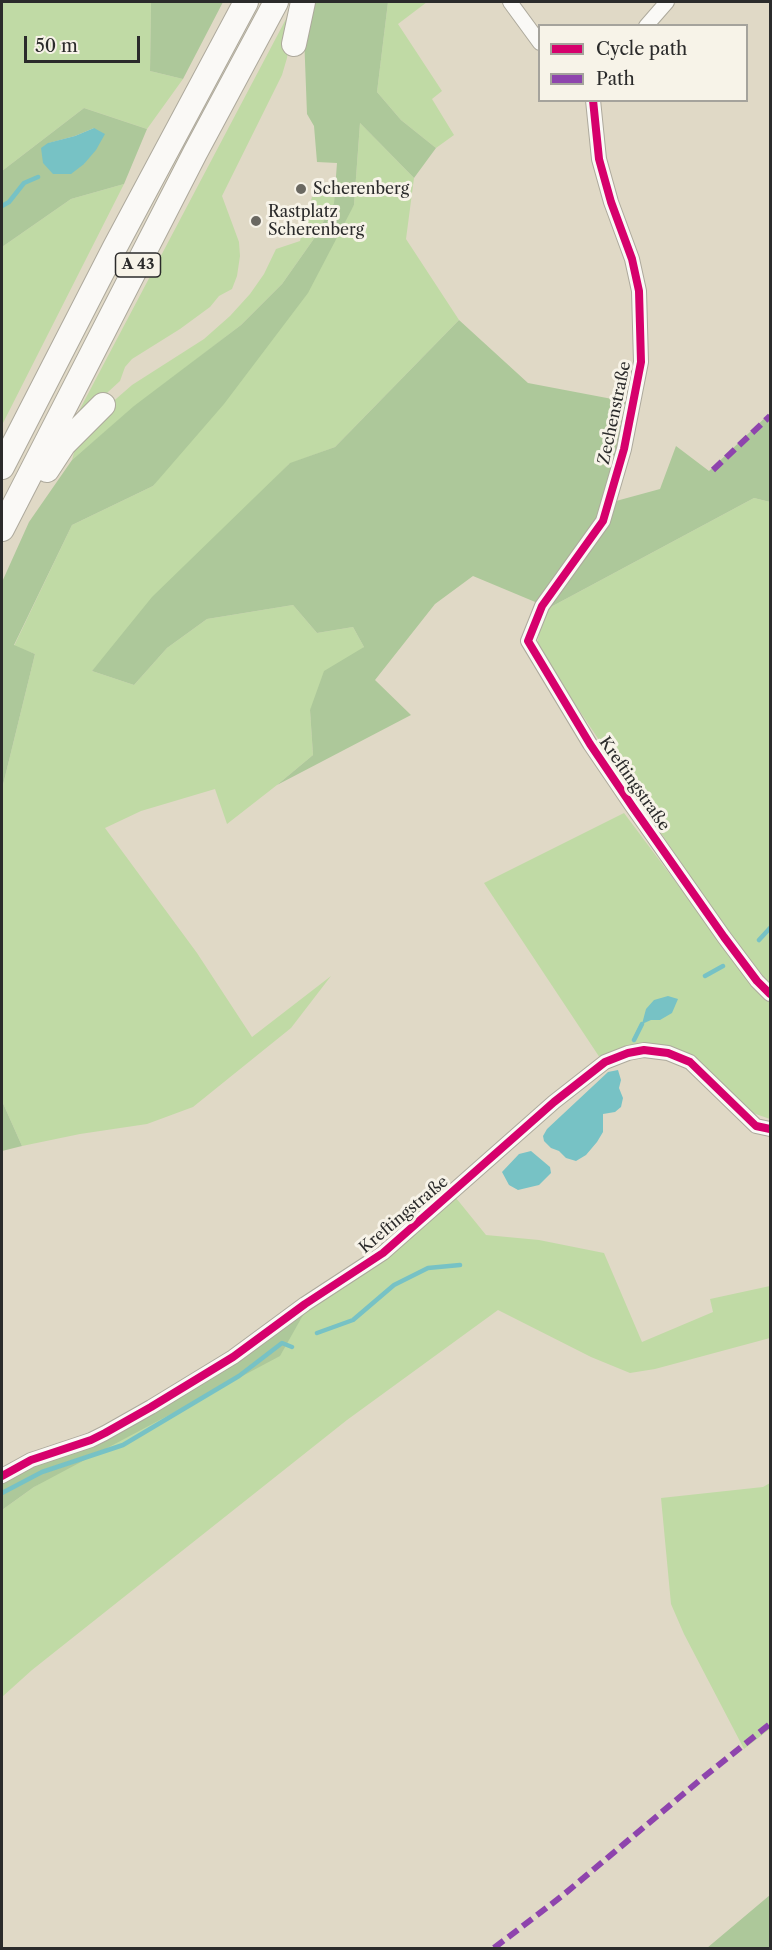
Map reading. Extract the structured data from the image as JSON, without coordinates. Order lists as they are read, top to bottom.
{
  "streets": {
    "highway": ["A 43"],
    "street": ["Zechenstraße", "Kreftingstraße"]
  },
  "crossings": [
    ["Zechenstraße", "Kreftingstraße"]
  ],
  "places": ["Scherenberg", "Rastplatz Scherenberg"],
  "legend": ["Cycle path", "Path"],
  "scale_bar": "50 m"
}
